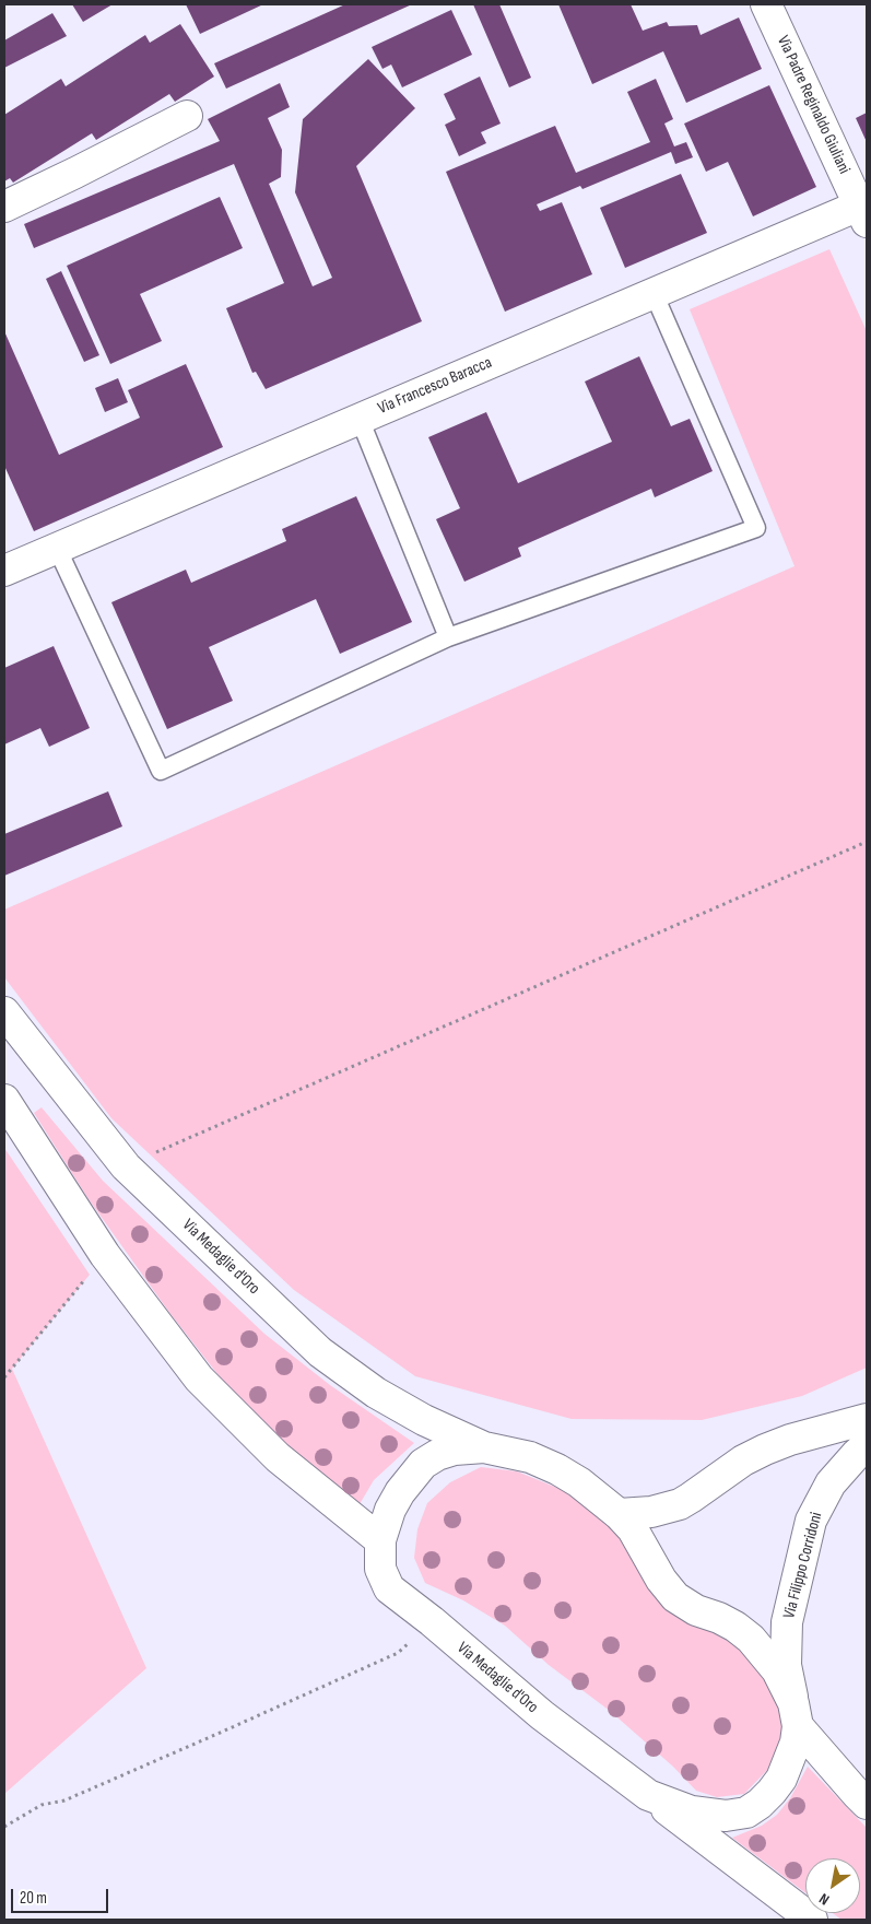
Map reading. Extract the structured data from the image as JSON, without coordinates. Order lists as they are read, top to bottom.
{
  "streets": {
    "street": [
      "Via Padre Reginaldo Giuliani",
      "Via Francesco Baracca",
      "Via Medaglie d'Oro",
      "Via Filippo Corridoni"
    ]
  },
  "crossings": [
    ["Via Padre Reginaldo Giuliani", "Via Francesco Baracca"],
    ["Via Medaglie d'Oro", "Via Filippo Corridoni"]
  ],
  "scale_bar": "20 m",
  "north": "bottom left"
}
